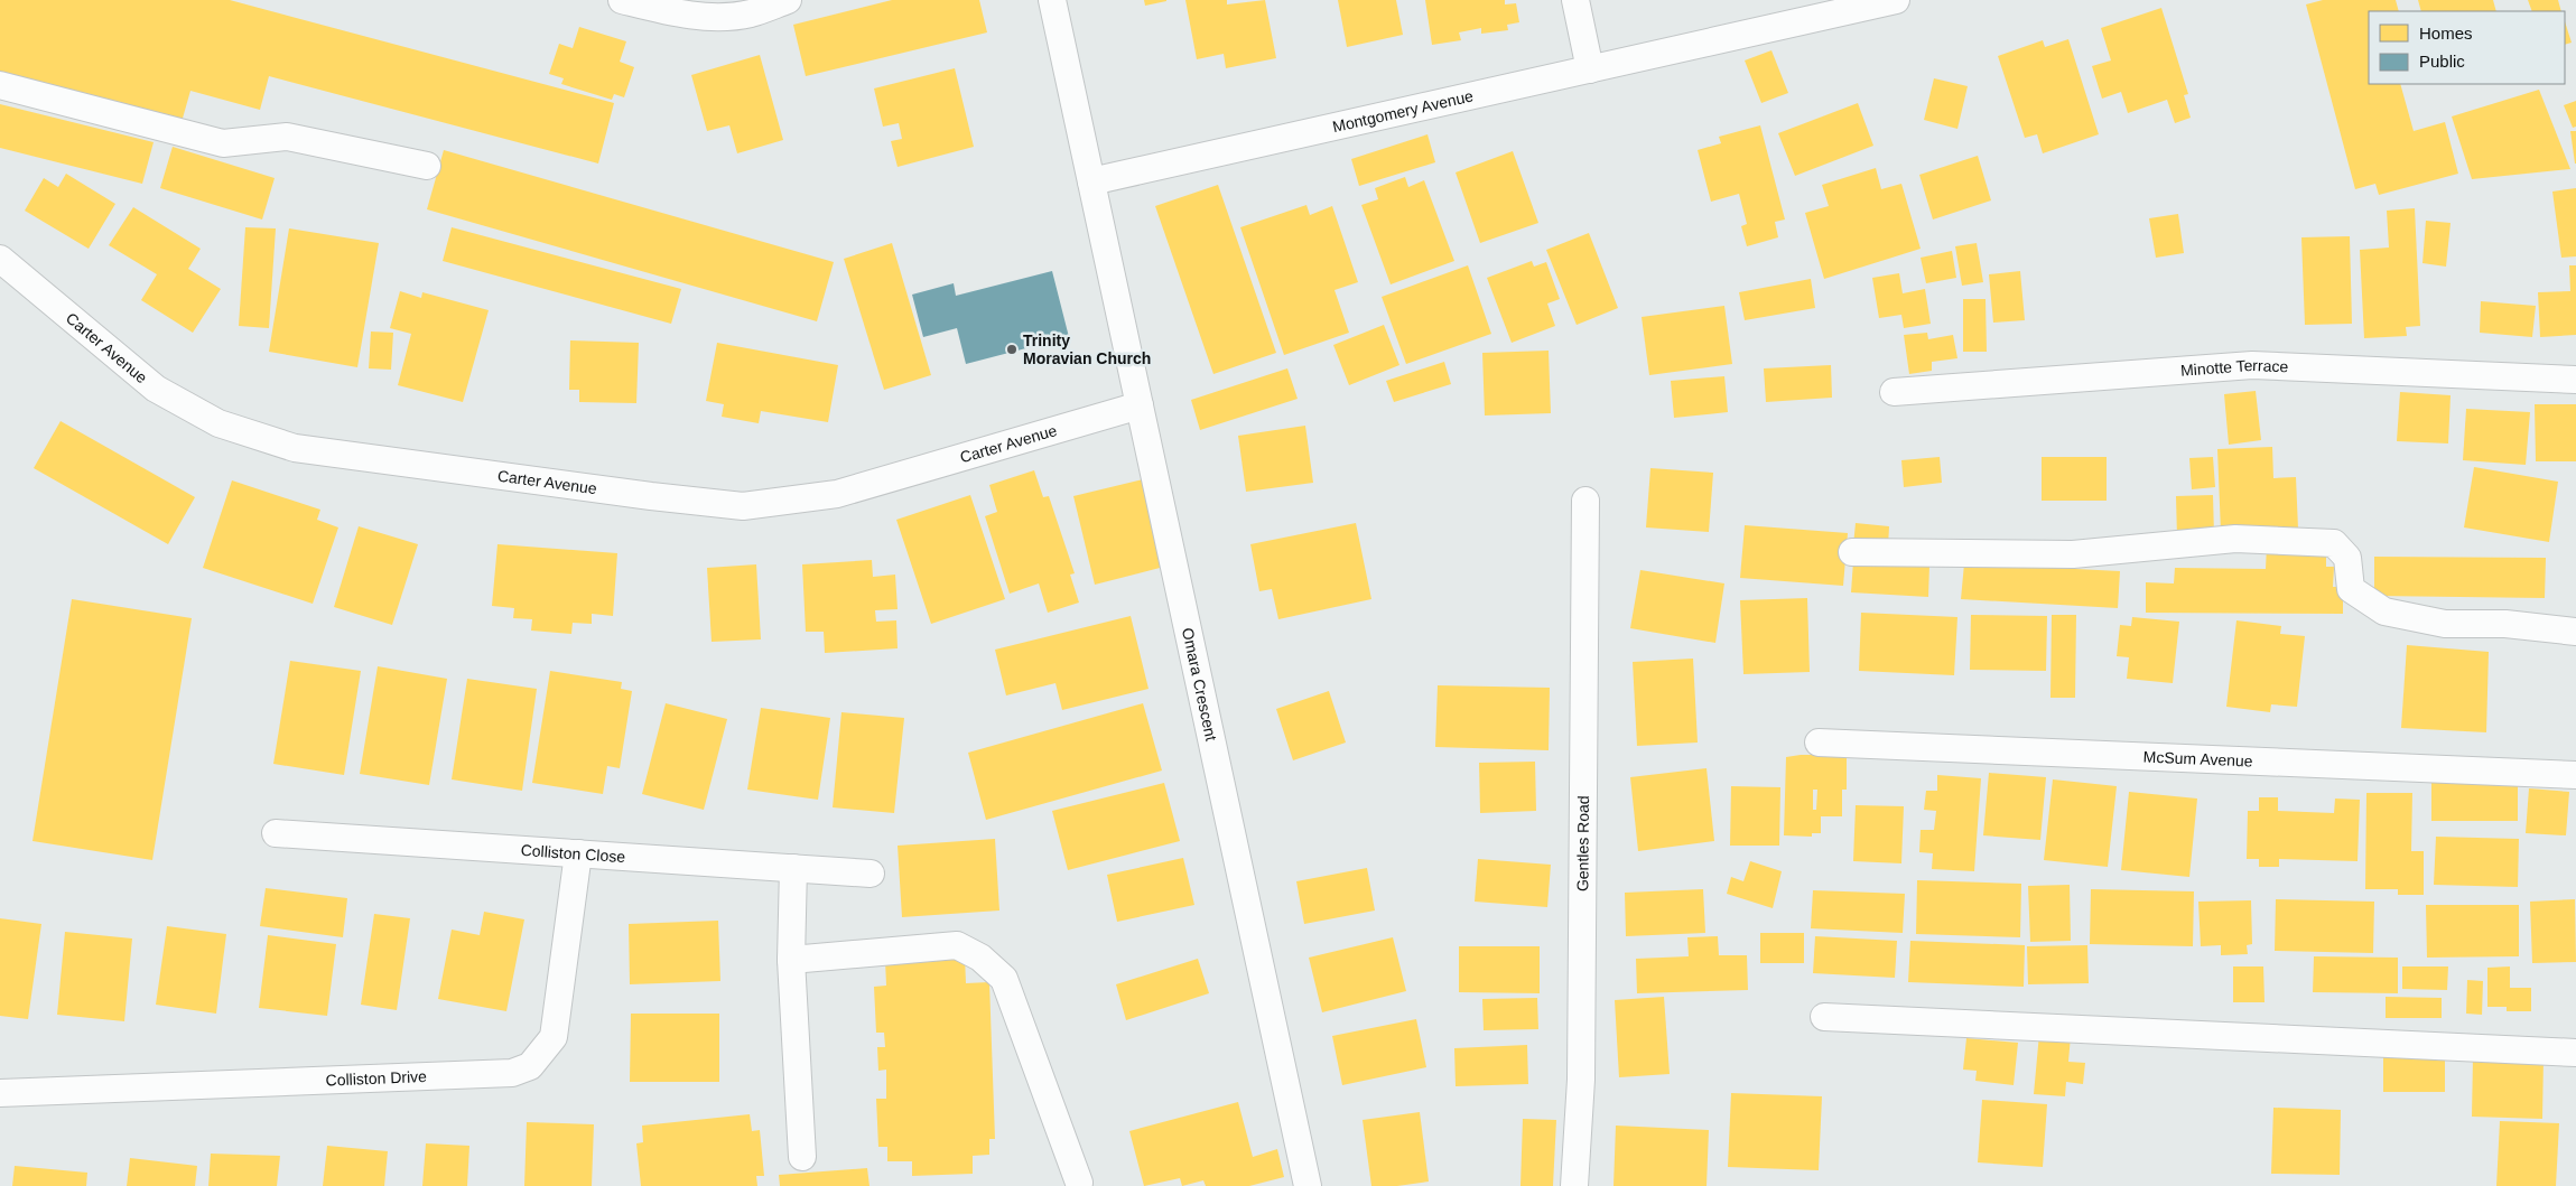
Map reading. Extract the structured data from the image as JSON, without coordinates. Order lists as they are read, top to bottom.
{
  "streets": {
    "street": [
      "Montgomery Avenue",
      "Carter Avenue",
      "Minotte Terrace",
      "Omara Crescent",
      "McSum Avenue",
      "Gentles Road",
      "Colliston Close",
      "Colliston Drive"
    ]
  },
  "crossings": [
    ["Montgomery Avenue", "Omara Crescent"],
    ["Carter Avenue", "Omara Crescent"],
    ["Colliston Close", "Colliston Drive"]
  ],
  "places": ["Trinity Moravian Church"],
  "legend": ["Homes", "Public"]
}
